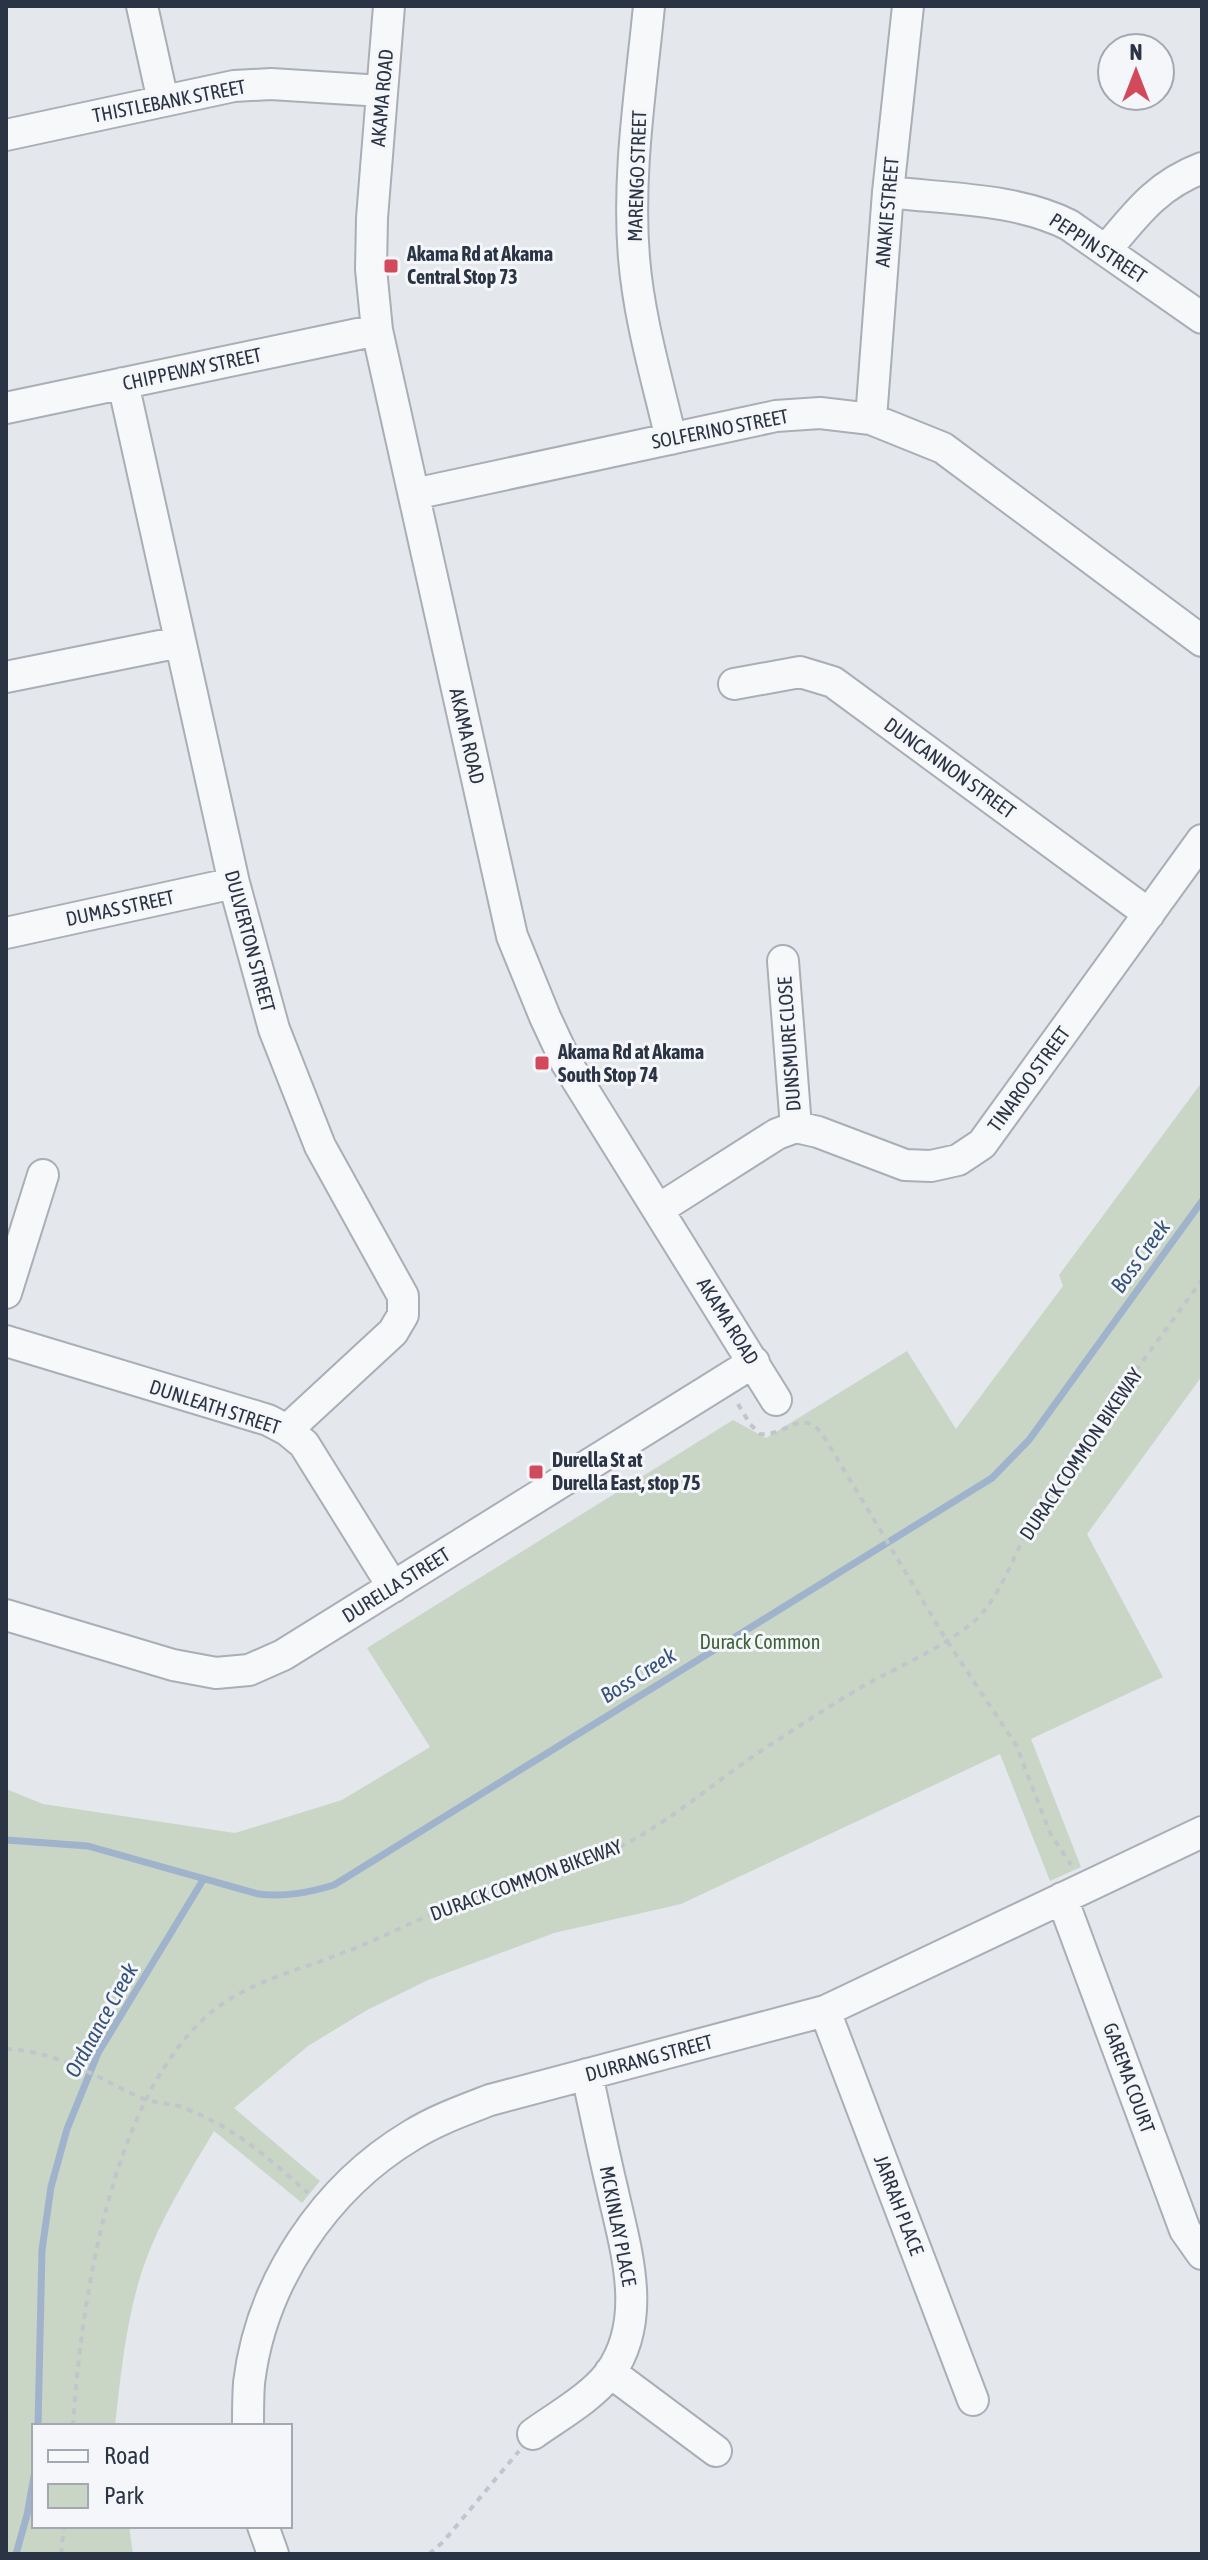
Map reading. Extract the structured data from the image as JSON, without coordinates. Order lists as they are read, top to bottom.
{
  "streets": {
    "street": [
      "AKAMA ROAD",
      "THISTLEBANK STREET",
      "MARENGO STREET",
      "ANAKIE STREET",
      "PEPPIN STREET",
      "CHIPPEWAY STREET",
      "SOLFERINO STREET",
      "DUNCANNON STREET",
      "DUMAS STREET",
      "DULVERTON STREET",
      "DUNSMURE CLOSE",
      "TINAROO STREET",
      "DUNLEATH STREET",
      "DURELLA STREET",
      "DURRANG STREET",
      "GAREMA COURT",
      "JARRAH PLACE",
      "MCKINLAY PLACE"
    ],
    "path": ["DURACK COMMON BIKEWAY"]
  },
  "crossings": [
    ["AKAMA ROAD", "THISTLEBANK STREET"],
    ["AKAMA ROAD", "CHIPPEWAY STREET"],
    ["AKAMA ROAD", "SOLFERINO STREET"],
    ["AKAMA ROAD", "DURELLA STREET"],
    ["MARENGO STREET", "SOLFERINO STREET"],
    ["ANAKIE STREET", "PEPPIN STREET"],
    ["ANAKIE STREET", "SOLFERINO STREET"],
    ["CHIPPEWAY STREET", "DULVERTON STREET"],
    ["DUNCANNON STREET", "TINAROO STREET"],
    ["DUMAS STREET", "DULVERTON STREET"],
    ["DULVERTON STREET", "DUNLEATH STREET"],
    ["DUNSMURE CLOSE", "TINAROO STREET"],
    ["DUNLEATH STREET", "DURELLA STREET"],
    ["DURRANG STREET", "GAREMA COURT"],
    ["DURRANG STREET", "JARRAH PLACE"],
    ["DURRANG STREET", "MCKINLAY PLACE"]
  ],
  "water": ["Boss Creek", "Ordnance Creek"],
  "parks": ["Durack Common"],
  "places": {
    "transit": ["Akama Rd at Akama Central Stop 73", "Akama Rd at Akama South Stop 74", "Durella St at Durella East, stop 75"]
  },
  "legend": ["Road", "Park"],
  "north": "top"
}
